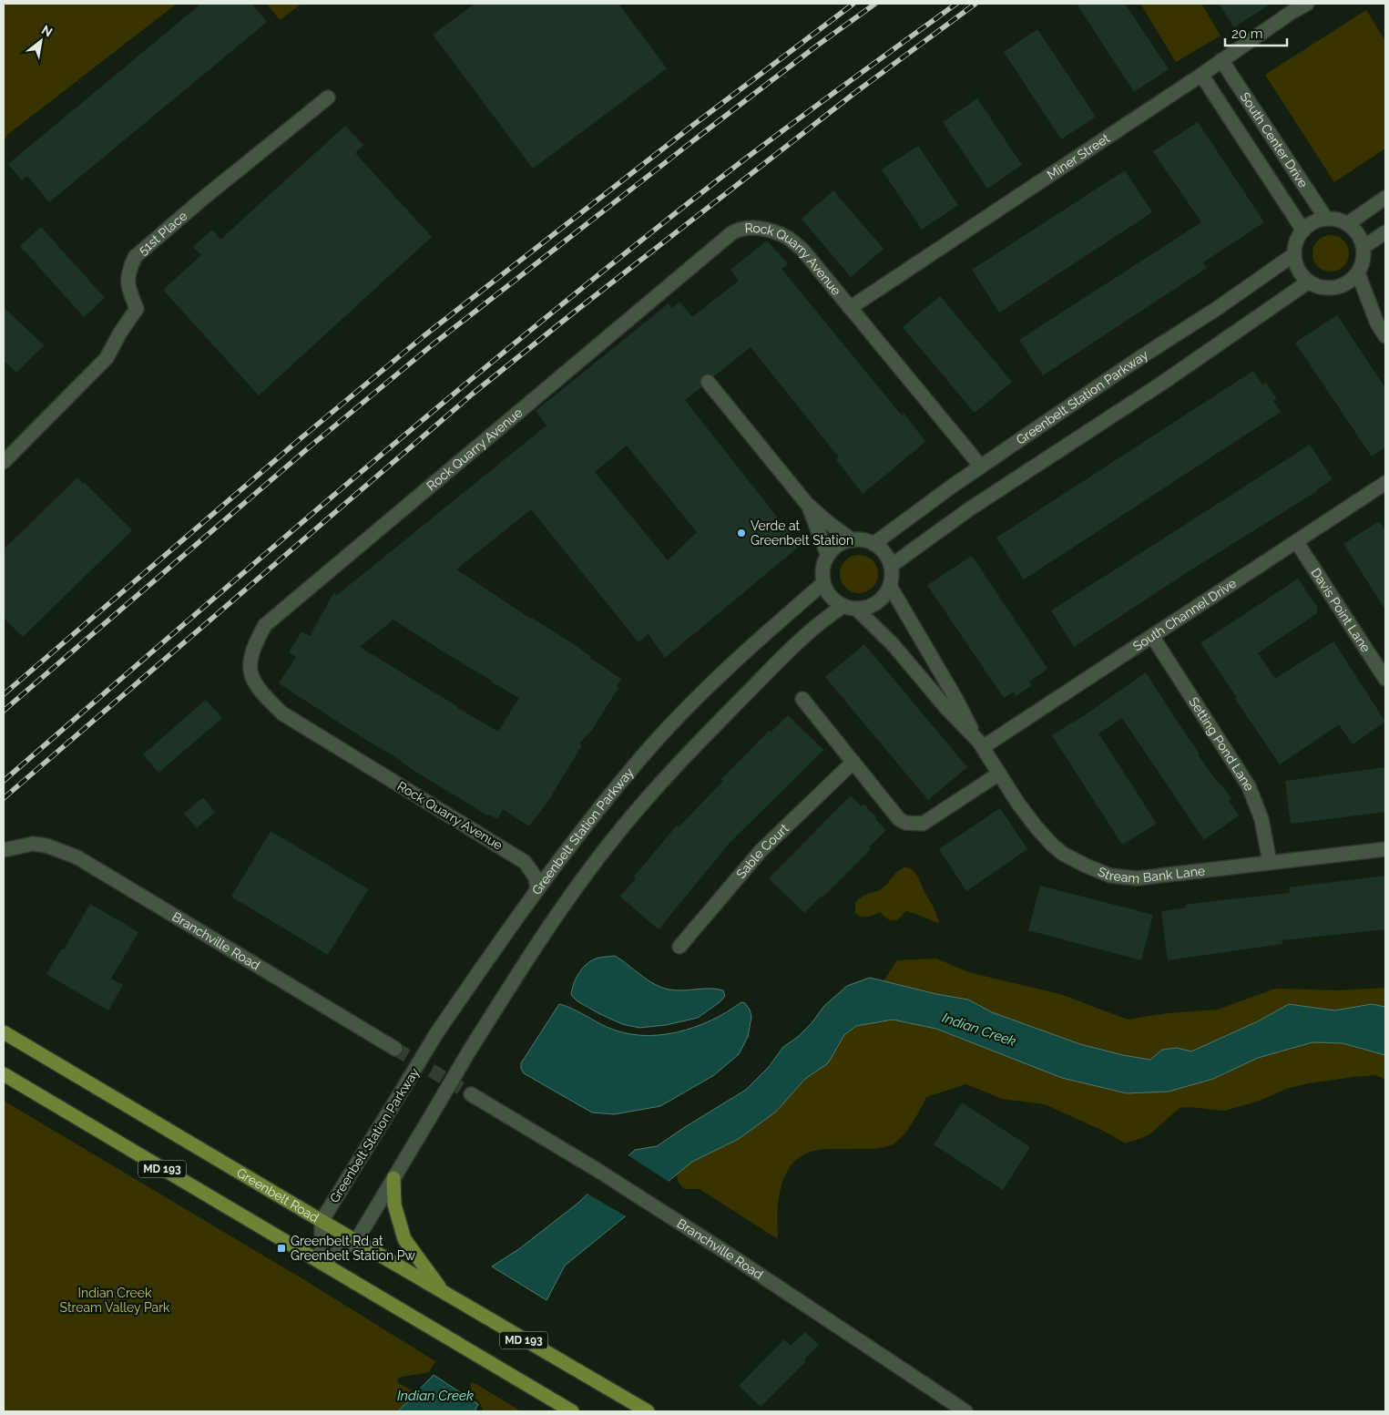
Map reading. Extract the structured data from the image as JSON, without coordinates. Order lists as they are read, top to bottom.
{
  "streets": {
    "main road": ["MD 193", "Greenbelt Road"],
    "street": [
      "South Center Drive",
      "Miner Street",
      "51st Place",
      "Rock Quarry Avenue",
      "Greenbelt Station Parkway",
      "Davis Point Lane",
      "South Channel Drive",
      "Setting Pond Lane",
      "Sable Court",
      "Stream Bank Lane",
      "Branchville Road"
    ]
  },
  "crossings": [
    ["South Center Drive", "Miner Street"],
    ["South Center Drive", "Greenbelt Station Parkway"],
    ["Miner Street", "Rock Quarry Avenue"],
    ["Rock Quarry Avenue", "Greenbelt Station Parkway"],
    ["Greenbelt Station Parkway", "Stream Bank Lane"],
    ["Greenbelt Station Parkway", "Greenbelt Road"],
    ["Davis Point Lane", "South Channel Drive"],
    ["South Channel Drive", "Setting Pond Lane"],
    ["South Channel Drive", "Stream Bank Lane"],
    ["Setting Pond Lane", "Stream Bank Lane"]
  ],
  "water": ["Indian Creek"],
  "parks": ["Indian Creek Stream Valley Park"],
  "places": {
    "other": ["Verde at Greenbelt Station"],
    "transit": ["Greenbelt Rd at Greenbelt Station Pw"]
  },
  "scale_bar": "20 m",
  "north": "top right"
}
